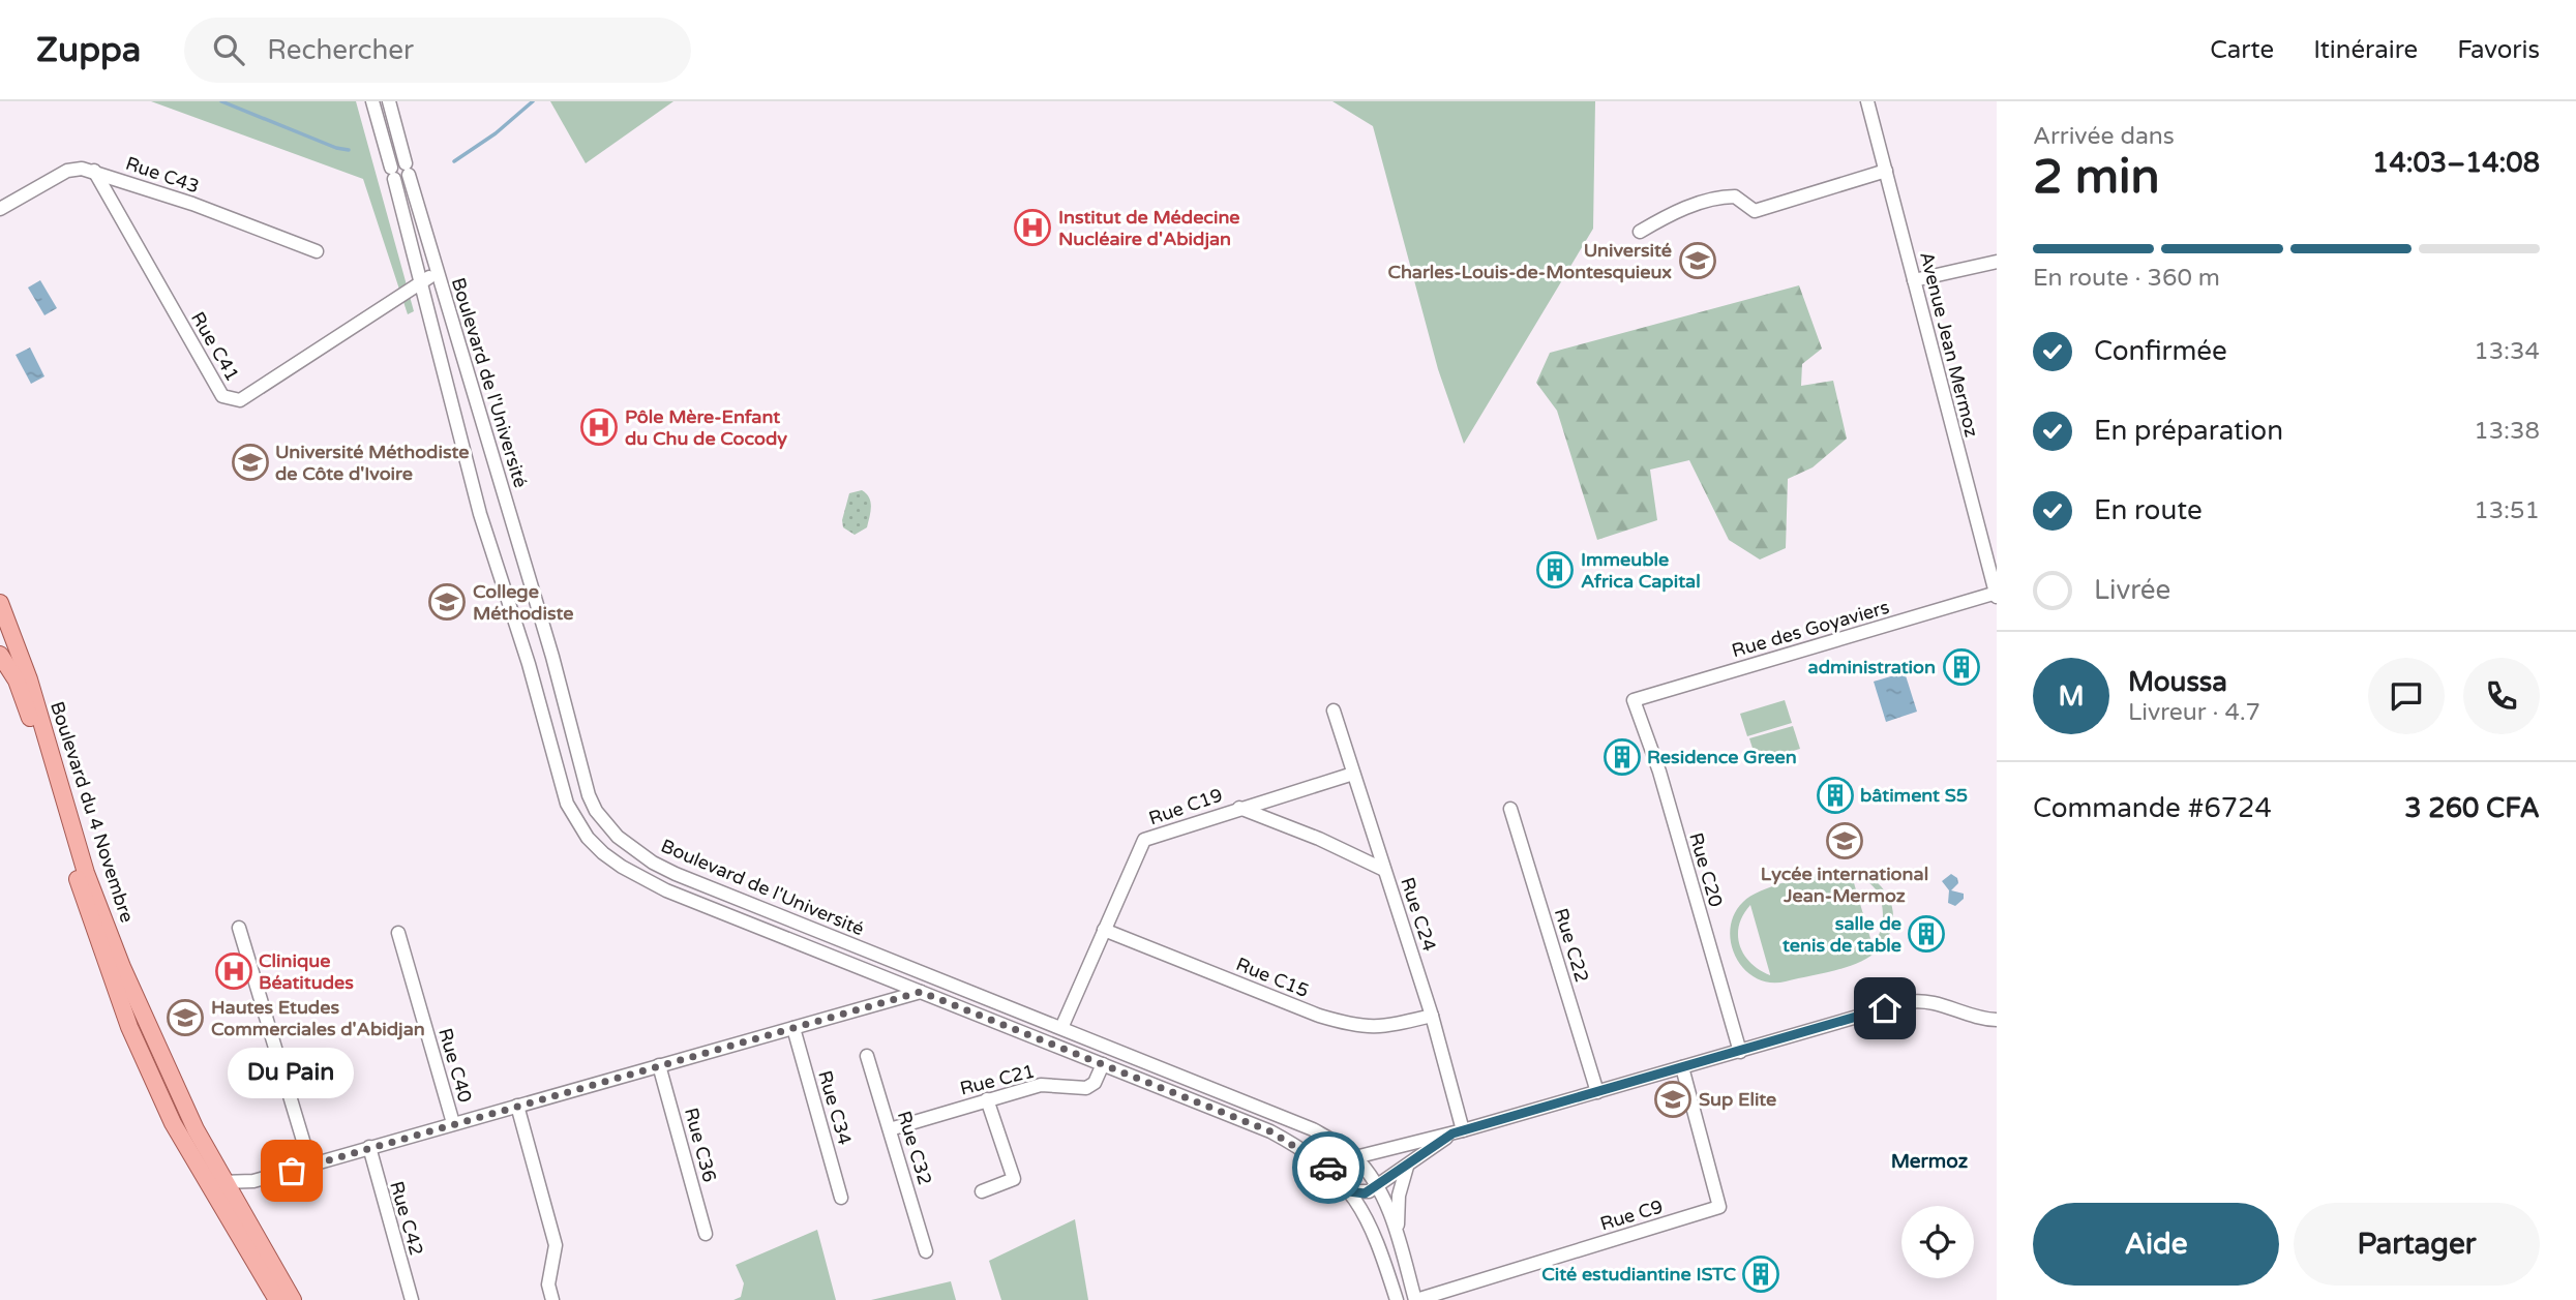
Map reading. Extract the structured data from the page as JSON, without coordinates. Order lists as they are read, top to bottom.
{
  "streets": {
    "main road": ["Boulevard du 4 Novembre"],
    "street": [
      "Rue C43",
      "Avenue Jean Mermoz",
      "Rue C41",
      "Boulevard de l'Université",
      "Rue des Goyaviers",
      "Rue C19",
      "Rue C20",
      "Rue C24",
      "Rue C22",
      "Rue C15",
      "Rue C40",
      "Rue C21",
      "Rue C34",
      "Rue C36",
      "Rue C32",
      "Rue C9",
      "Rue C42"
    ]
  },
  "crossings": [
    ["Rue C43", "Rue C41"],
    ["Avenue Jean Mermoz", "Rue des Goyaviers"],
    ["Rue C41", "Boulevard de l'Université"],
    ["Boulevard de l'Université", "Rue C19"],
    ["Boulevard de l'Université", "Rue C21"],
    ["Boulevard de l'Université", "Rue C9"],
    ["Rue des Goyaviers", "Rue C20"],
    ["Rue C19", "Rue C24"],
    ["Rue C19", "Rue C15"],
    ["Rue C24", "Rue C15"],
    ["Rue C21", "Rue C32"]
  ],
  "districts": ["Mermoz"],
  "places": {
    "hospital": ["Institut de Médecine Nucléaire d'Abidjan", "Pôle Mère-Enfant du Chu de Cocody", "Clinique Béatitudes"],
    "school or university": [
      "Université Charles-Louis-de-Montesquieux",
      "Université Méthodiste de Côte d'Ivoire",
      "College Méthodiste",
      "Lycée international Jean-Mermoz",
      "Hautes Etudes Commerciales d'Abidjan",
      "Sup Elite"
    ],
    "building": [
      "Immeuble Africa Capital",
      "administration",
      "Residence Green",
      "bâtiment S5",
      "salle de tenis de table",
      "Cité estudiantine ISTC"
    ],
    "other": ["Du Pain"]
  },
  "page": {
    "header": "Zuppa",
    "search": "Rechercher",
    "nav": ["Carte", "Itinéraire", "Favoris"],
    "heading": ["2 min", "Arrivée dans", "14:03–14:08"],
    "panel": [
      "Moussa",
      "Livreur · 4.7",
      "Commande #6724",
      "3 260 CFA"
    ],
    "bar": "En route · 360 m",
    "list": [
      ["Confirmée", "13:34"],
      ["En préparation", "13:38"],
      ["En route", "13:51"],
      "Livrée"
    ],
    "round": "M",
    "bubble": "Du Pain",
    "buttons": ["Aide", "Partager"]
  }
}
